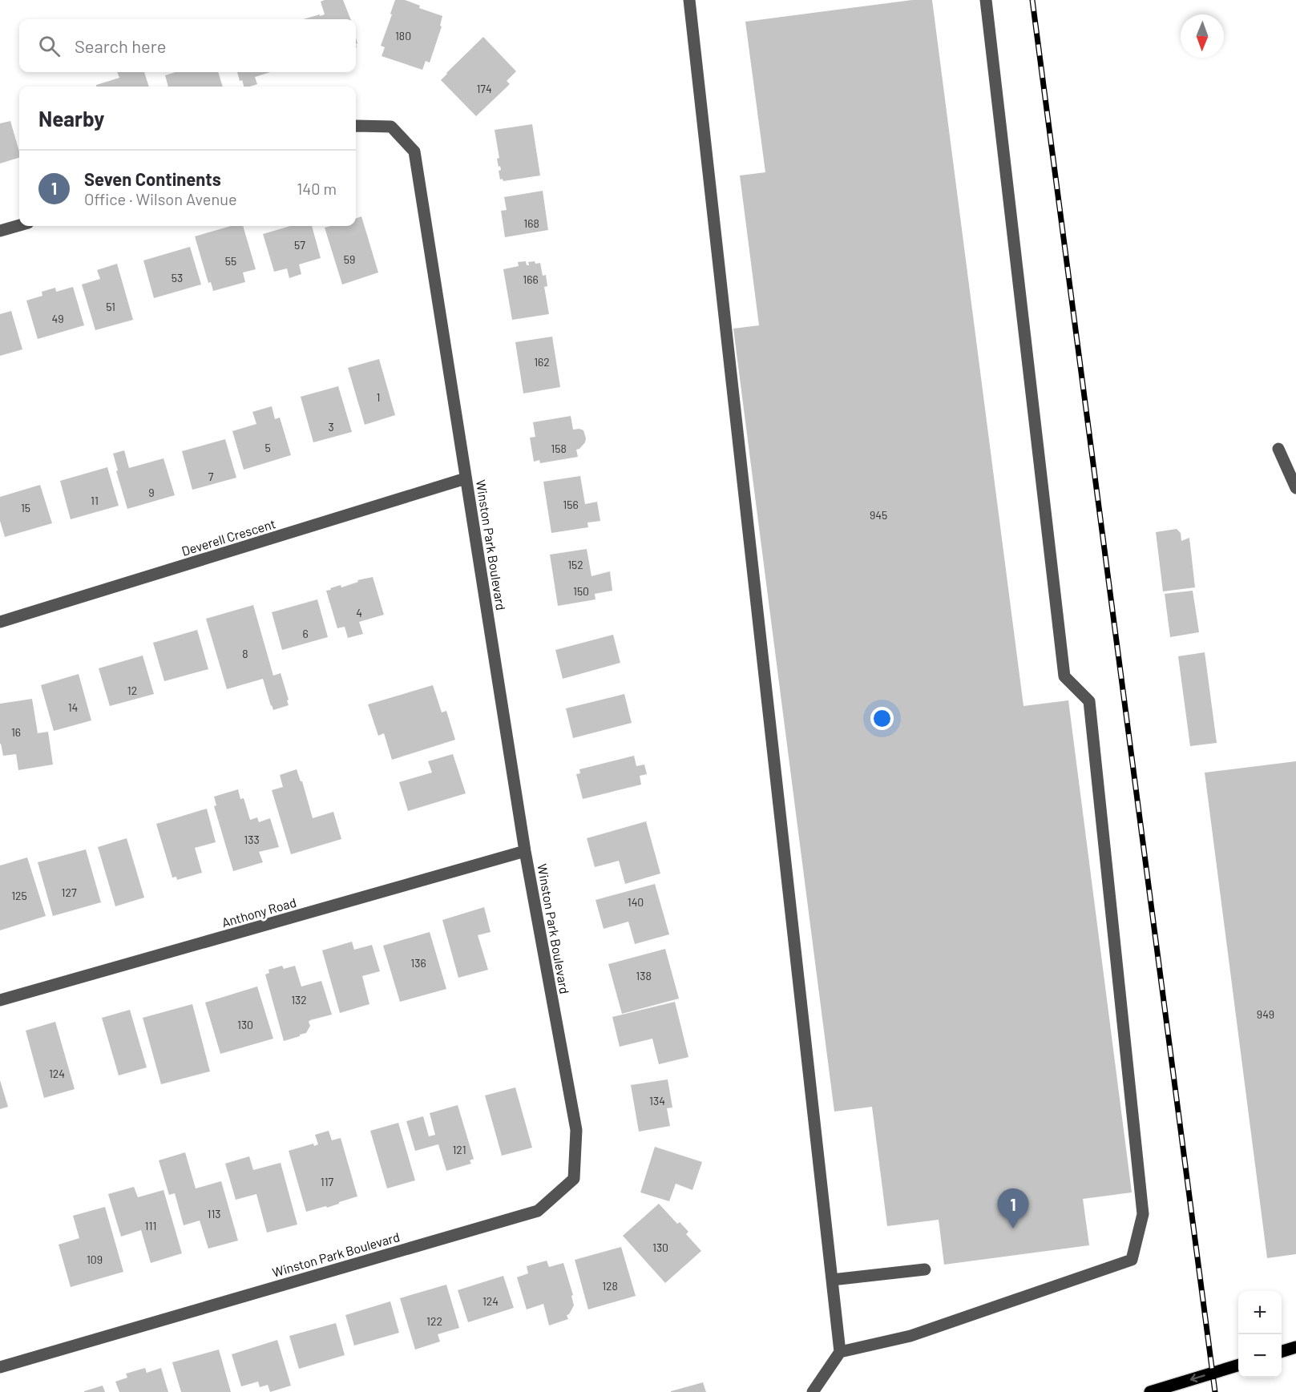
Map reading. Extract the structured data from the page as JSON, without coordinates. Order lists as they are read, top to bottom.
{
  "streets": {
    "street": ["Deverell Crescent", "Winston Park Boulevard", "Anthony Road"]
  },
  "crossings": [
    ["Deverell Crescent", "Winston Park Boulevard"],
    ["Winston Park Boulevard", "Anthony Road"]
  ],
  "house_numbers": [
    "180",
    "174",
    "168",
    "57",
    "59",
    "55",
    "53",
    "166",
    "51",
    "49",
    "162",
    "1",
    "3",
    "5",
    "158",
    "7",
    "9",
    "11",
    "156",
    "15",
    "945",
    "152",
    "150",
    "4",
    "6",
    "8",
    "12",
    "14",
    "16",
    "133",
    "127",
    "125",
    "140",
    "136",
    "138",
    "132",
    "949",
    "130",
    "124",
    "134",
    "121",
    "117",
    "113",
    "111",
    "130",
    "109",
    "128",
    "124",
    "122"
  ],
  "north": "bottom",
  "page": {
    "search": "Search here",
    "heading": "Nearby",
    "list": [
      {
        "mark": "1",
        "name": "Seven Continents",
        "note": "Office · Wilson Avenue",
        "value": "140 m"
      }
    ],
    "pins": "1",
    "map_buttons": ["+", "−"]
  }
}
